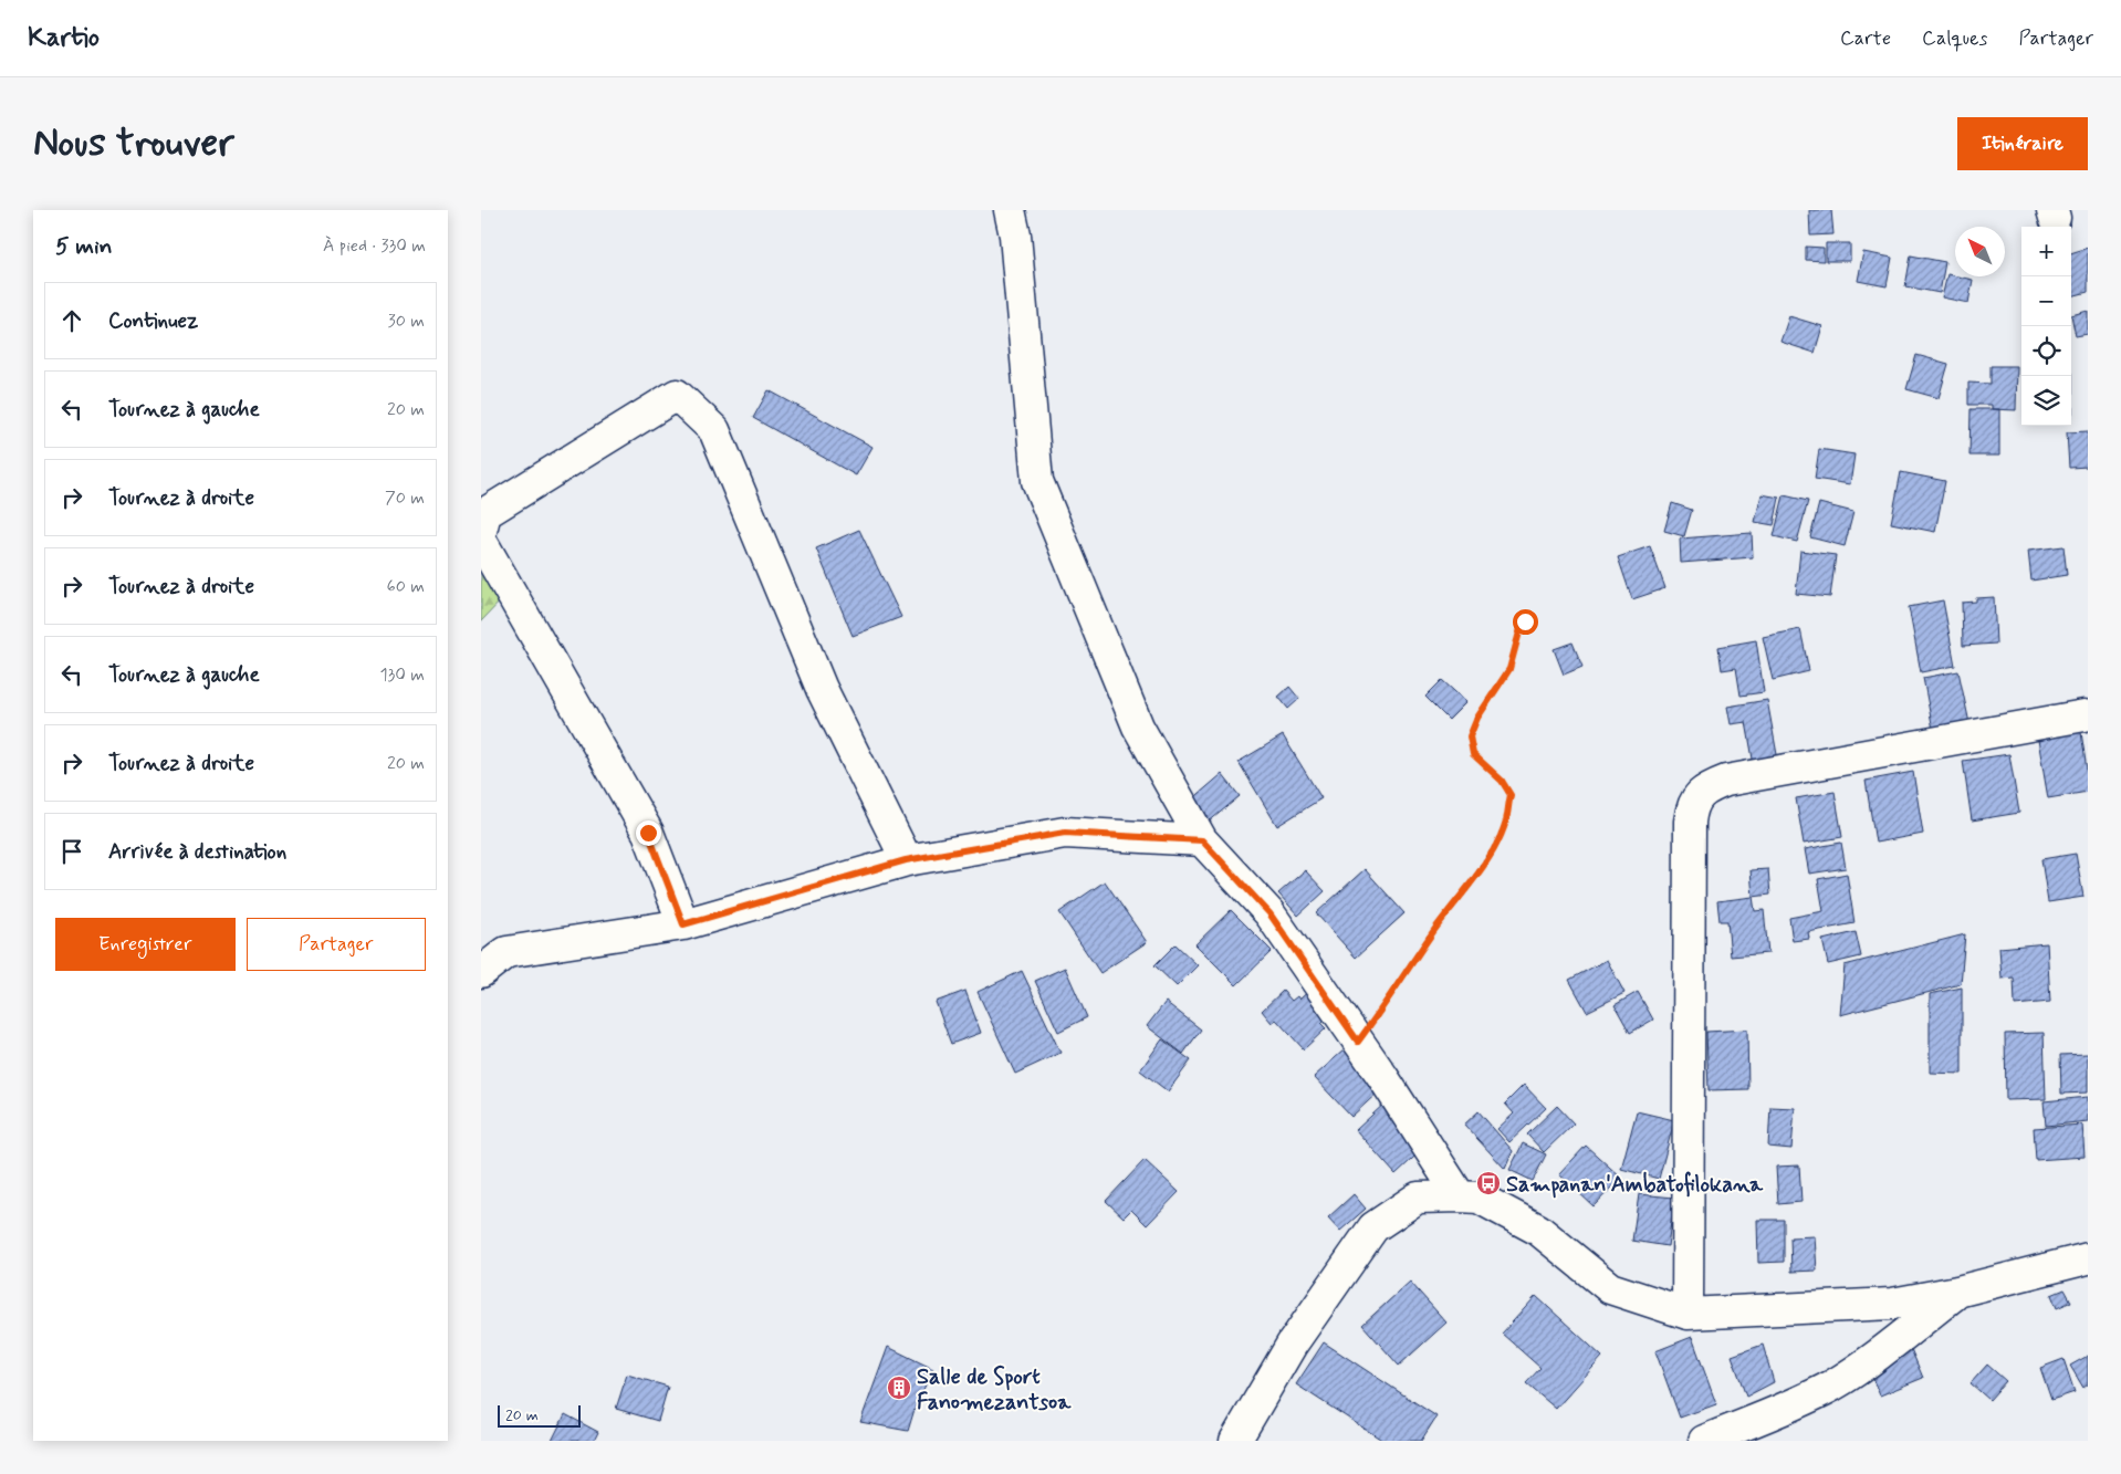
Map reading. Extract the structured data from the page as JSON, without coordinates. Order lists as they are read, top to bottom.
{
  "places": {
    "bus stop": ["Sampanan'Ambatofilokana"],
    "building": ["Salle de Sport Fanomezantsoa"]
  },
  "scale_bar": "20 m",
  "north": "top left",
  "page": {
    "header": "Kartio",
    "nav": ["Carte", "Calques", "Partager"],
    "buttons": [
      "Itinéraire",
      ["Enregistrer", "Partager"]
    ],
    "title": "Nous trouver",
    "heading": ["5 min", "À pied · 330 m"],
    "map_buttons": ["+", "−"],
    "list": [
      ["Continuez", "30 m"],
      ["Tournez à gauche", "20 m"],
      ["Tournez à droite", "70 m"],
      ["Tournez à droite", "60 m"],
      ["Tournez à gauche", "130 m"],
      ["Tournez à droite", "20 m"],
      "Arrivée à destination"
    ],
    "scale": "20 m"
  }
}
